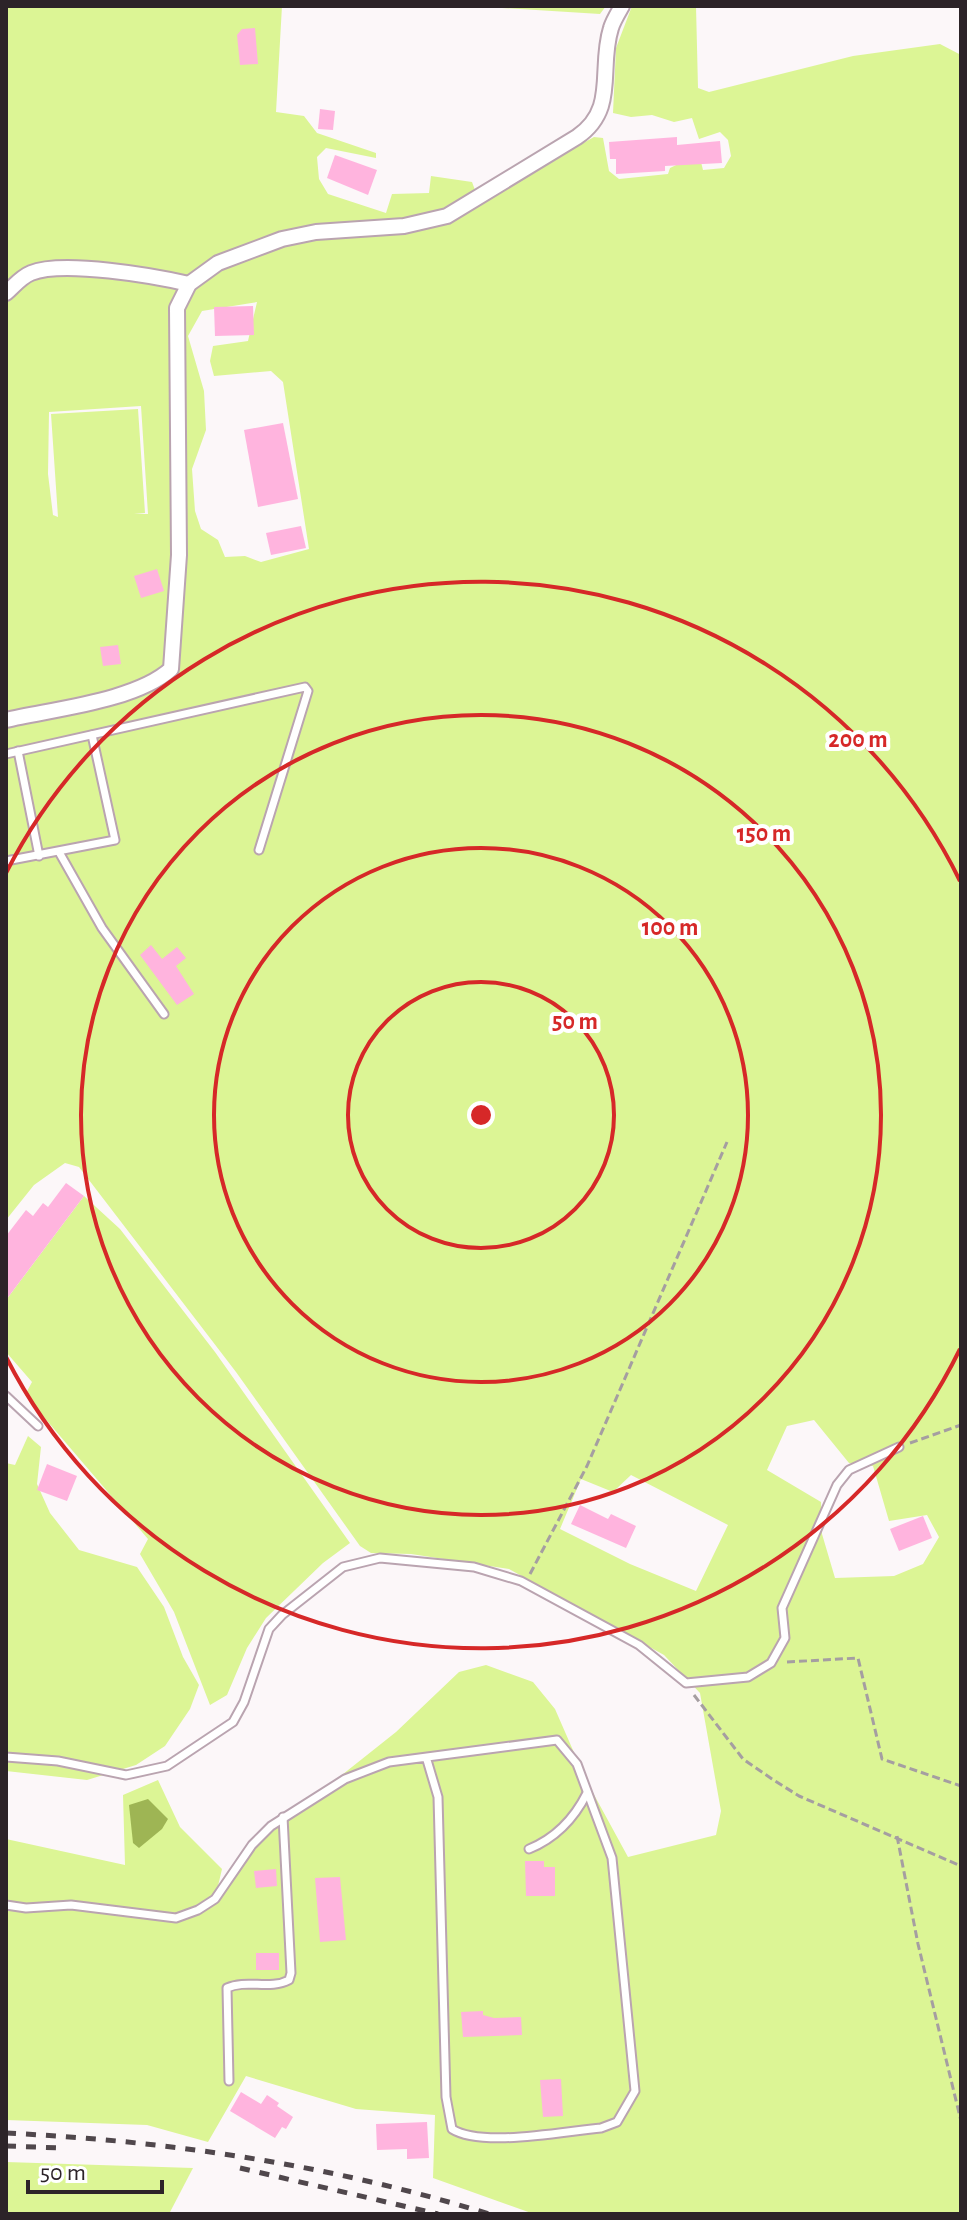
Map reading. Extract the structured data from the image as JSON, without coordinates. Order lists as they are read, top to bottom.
{
  "scale_bar": "50 m",
  "rings": [
    "200 m",
    "150 m",
    "100 m",
    "50 m"
  ]
}
